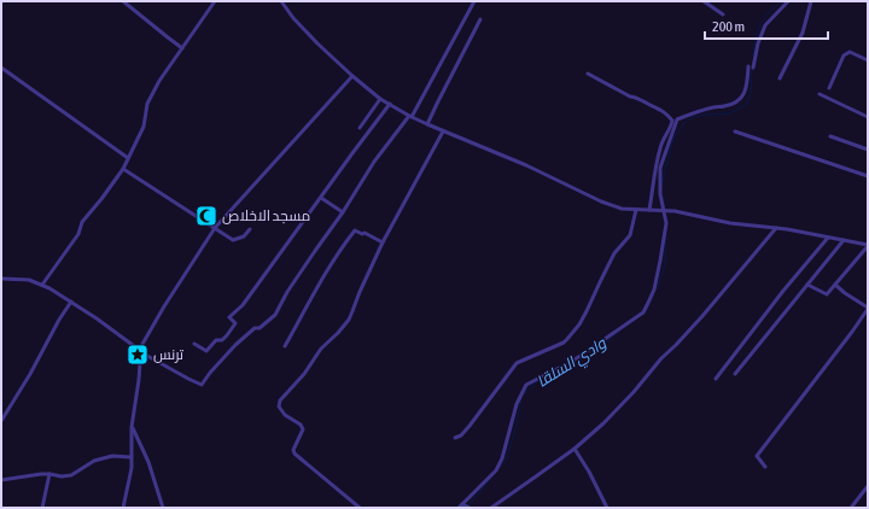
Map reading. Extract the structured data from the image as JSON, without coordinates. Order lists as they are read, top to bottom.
{
  "water": ["وادي السلقا"],
  "places": {
    "mosque": ["مسجد الاخلاص"],
    "place": ["ترنس"]
  },
  "scale_bar": "200 m"
}
